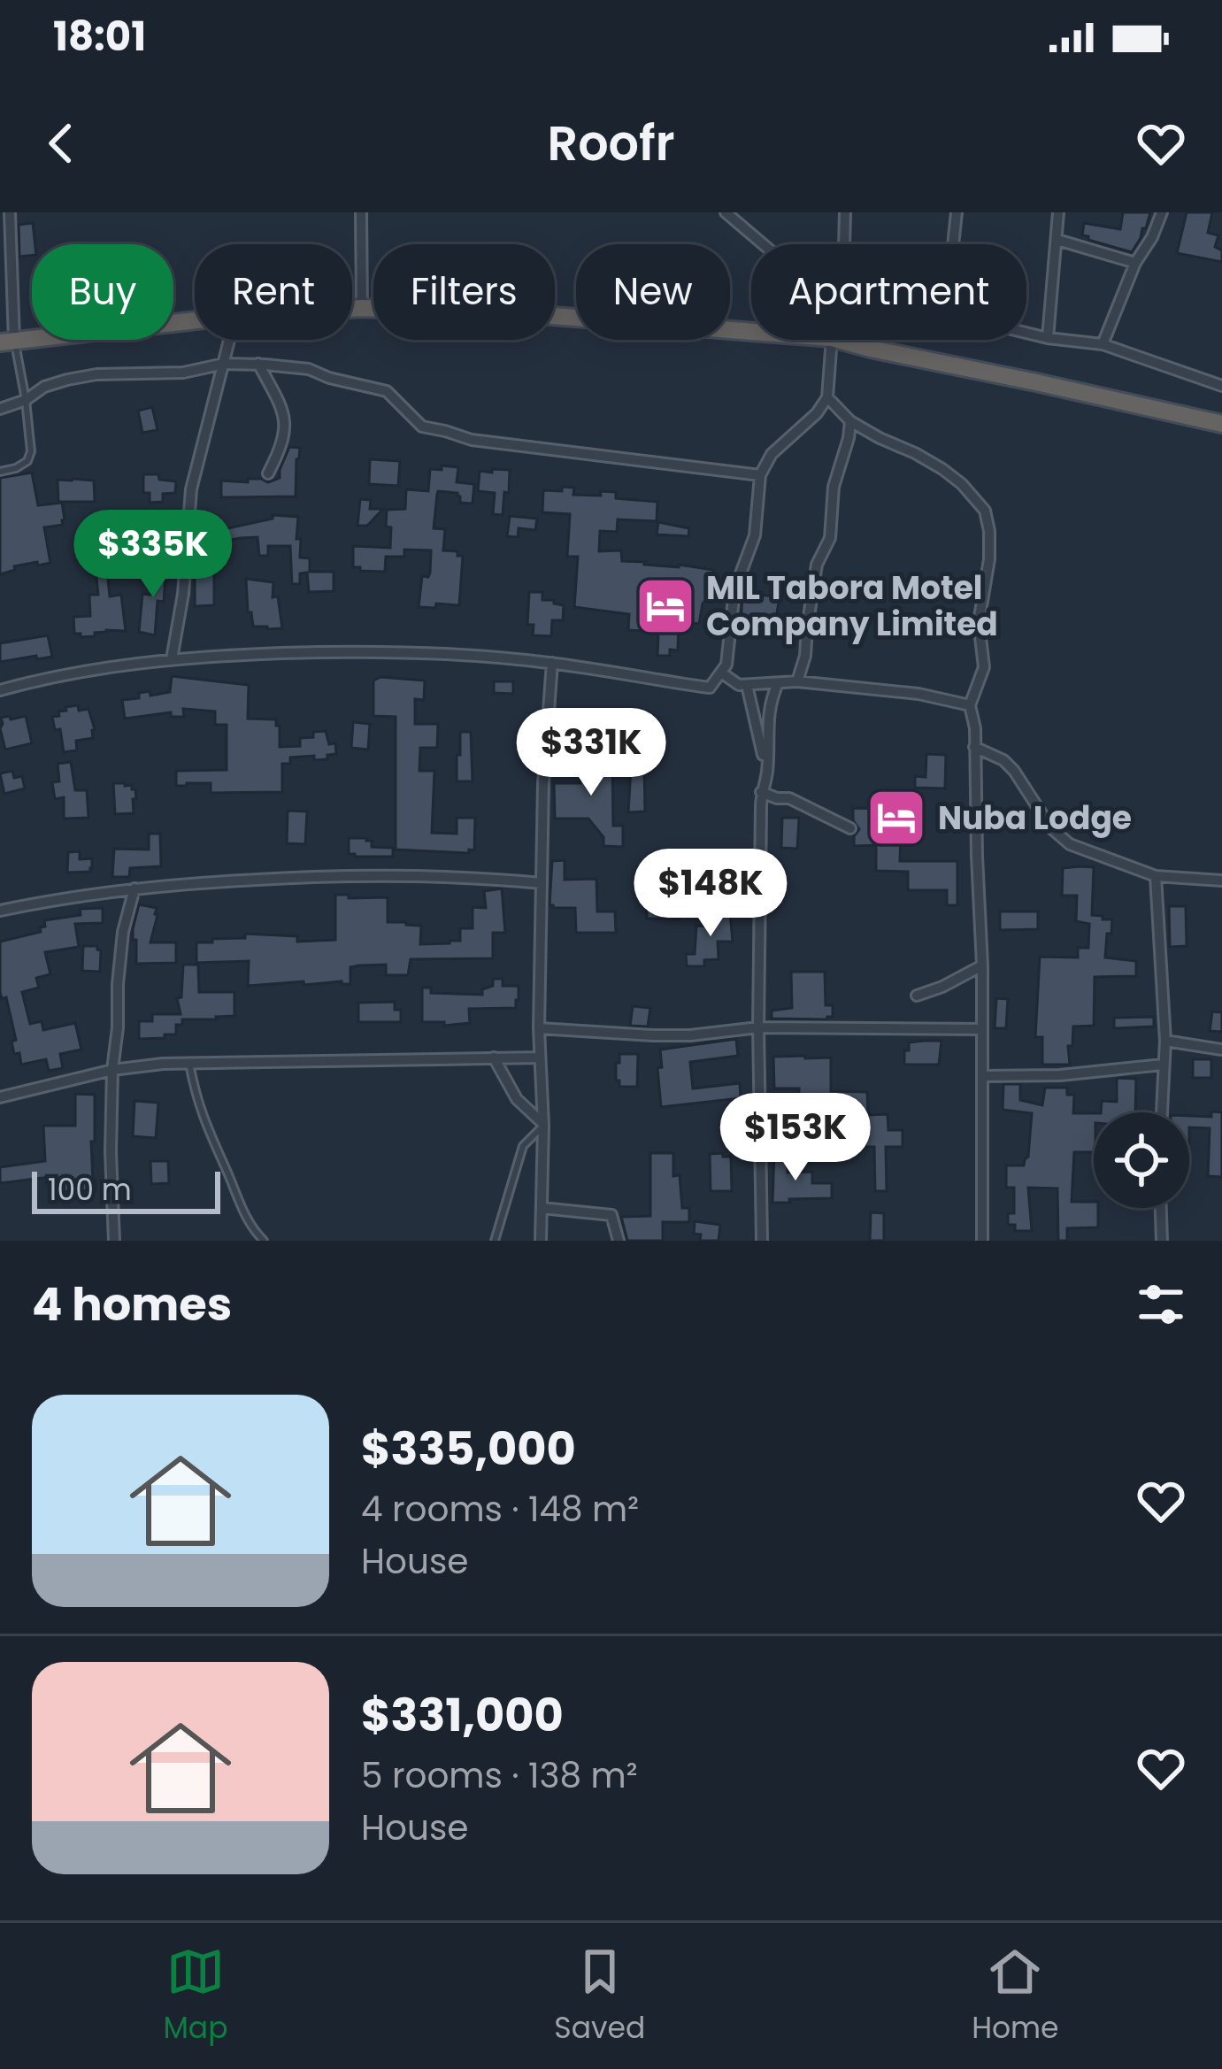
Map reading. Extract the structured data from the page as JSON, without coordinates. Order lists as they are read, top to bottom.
{
  "places": {
    "hotel": ["MIL Tabora Motel Company Limited", "Nuba Lodge"]
  },
  "scale_bar": "100 m",
  "page": {
    "status": "18:01",
    "header": "Roofr",
    "chip": [
      "Buy",
      "Rent",
      "Filters",
      "New",
      "Apartment"
    ],
    "price": [
      "$335K",
      "$331K",
      "$148K",
      "$153K"
    ],
    "scale": "100 m",
    "heading": "4 homes",
    "list": [
      {
        "name": "$335,000",
        "note": "4 rooms · 148 m² · House"
      },
      {
        "name": "$331,000",
        "note": "5 rooms · 138 m² · House"
      }
    ],
    "tabs": ["Map", "Saved", "Home"]
  }
}
